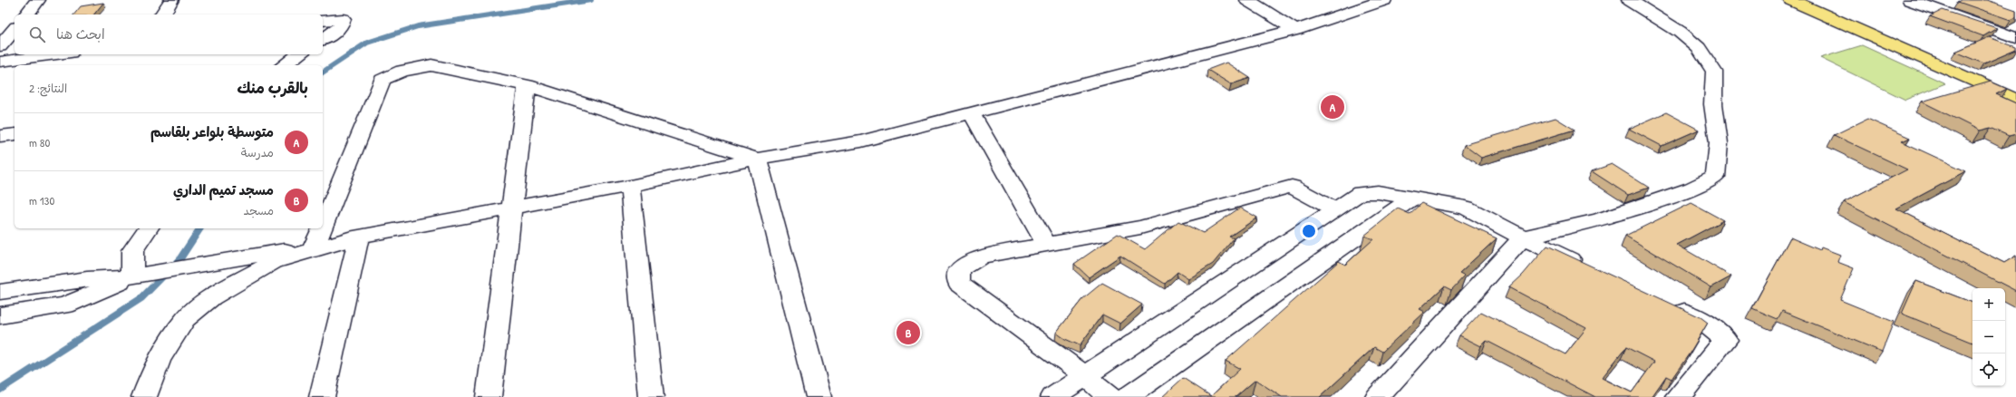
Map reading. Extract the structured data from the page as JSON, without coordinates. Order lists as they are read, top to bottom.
{
  "page": {
    "search": "ابحث هنا",
    "heading": ["بالقرب منك", "النتائج: 2"],
    "pins": ["A", "B"],
    "list": [
      {
        "mark": "A",
        "name": "متوسطة بلواعر بلقاسم",
        "note": "مدرسة",
        "value": "80 m"
      },
      {
        "mark": "B",
        "name": "مسجد تميم الداري",
        "note": "مسجد",
        "value": "130 m"
      }
    ],
    "map_buttons": ["+", "−"]
  }
}
